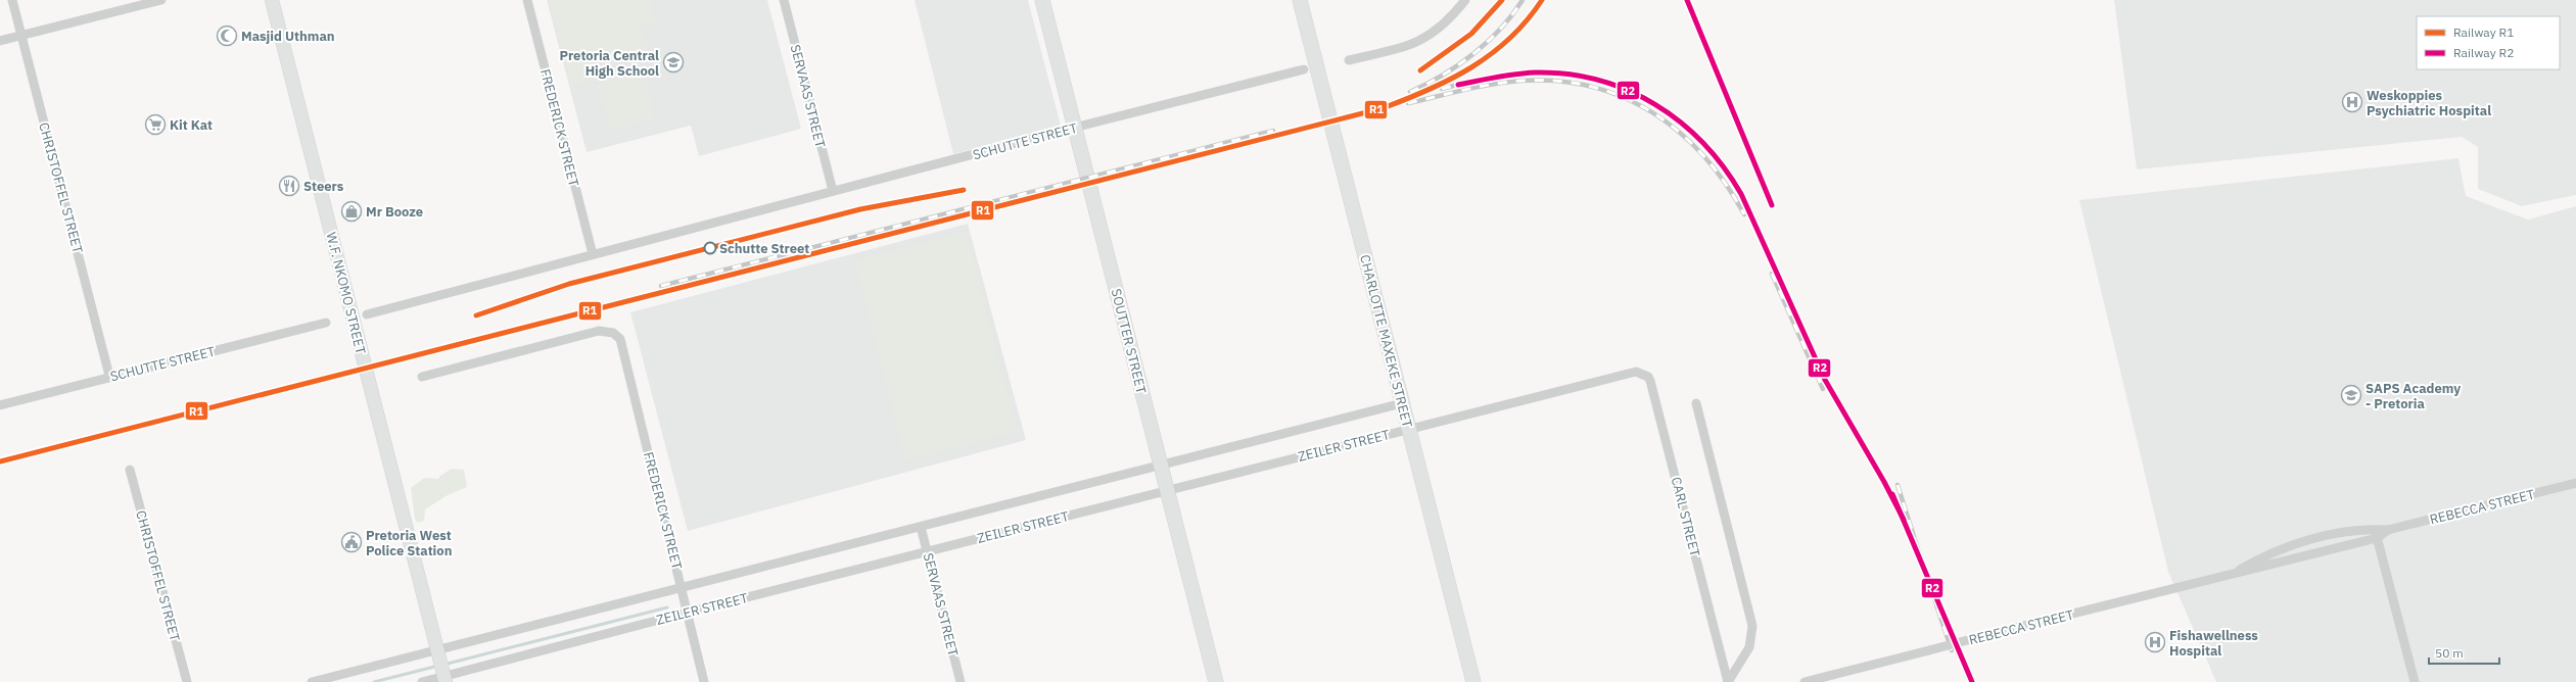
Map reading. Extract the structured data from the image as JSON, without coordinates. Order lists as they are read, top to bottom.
{
  "streets": {
    "main road": ["W.F. NKOMO STREET", "SOUTTER STREET", "CHARLOTTE MAXEKE STREET"],
    "street": [
      "SERVAAS STREET",
      "FREDERICK STREET",
      "SCHUTTE STREET",
      "CHRISTOFFEL STREET",
      "ZEILER STREET",
      "REBECCA STREET",
      "CARL STREET"
    ]
  },
  "crossings": [
    ["SERVAAS STREET", "SCHUTTE STREET"],
    ["SERVAAS STREET", "ZEILER STREET"],
    ["FREDERICK STREET", "SCHUTTE STREET"],
    ["FREDERICK STREET", "ZEILER STREET"],
    ["SCHUTTE STREET", "CHRISTOFFEL STREET"],
    ["SCHUTTE STREET", "SOUTTER STREET"],
    ["W.F. NKOMO STREET", "ZEILER STREET"],
    ["SOUTTER STREET", "ZEILER STREET"],
    ["CHARLOTTE MAXEKE STREET", "ZEILER STREET"],
    ["ZEILER STREET", "CARL STREET"]
  ],
  "places": {
    "mosque": ["Masjid Uthman"],
    "school or university": ["Pretoria Central High School", "SAPS Academy - Pretoria"],
    "hospital": ["Weskoppies Psychiatric Hospital", "Fishawellness Hospital"],
    "supermarket": ["Kit Kat"],
    "restaurant": ["Steers"],
    "shop": ["Mr Booze"],
    "other": ["Schutte Street"],
    "public building": ["Pretoria West Police Station"]
  },
  "lines": ["rail line R1", "rail line R2"],
  "legend": ["Railway R1", "Railway R2"],
  "scale_bar": "50 m"
}
